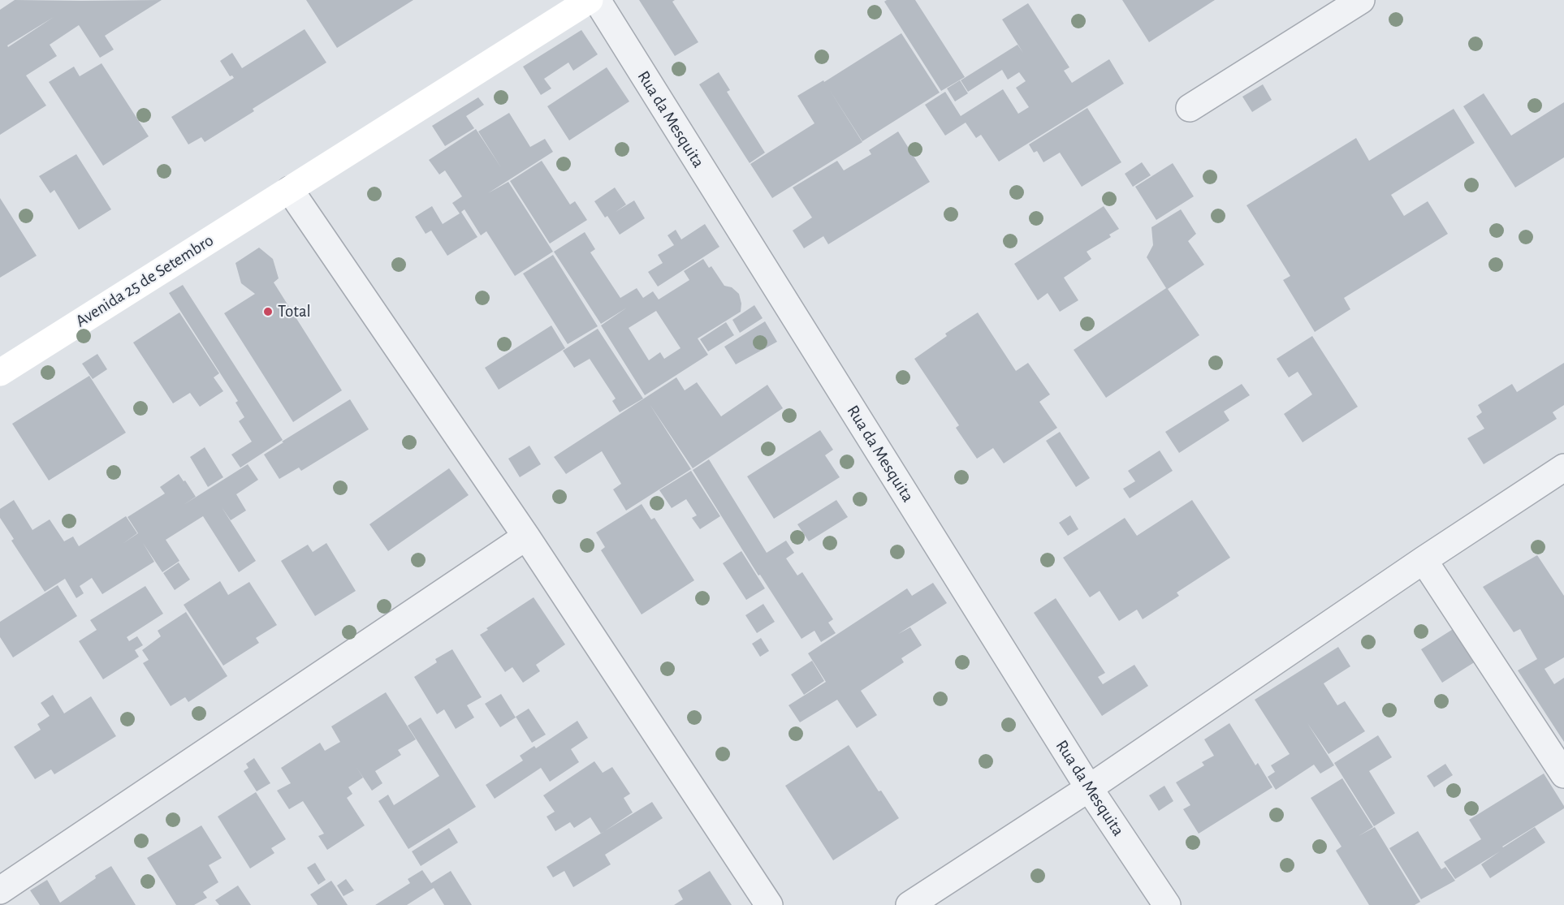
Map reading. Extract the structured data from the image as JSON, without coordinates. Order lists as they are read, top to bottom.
{
  "streets": {
    "street": ["Rua da Mesquita", "Avenida 25 de Setembro"]
  },
  "places": ["Total"]
}
